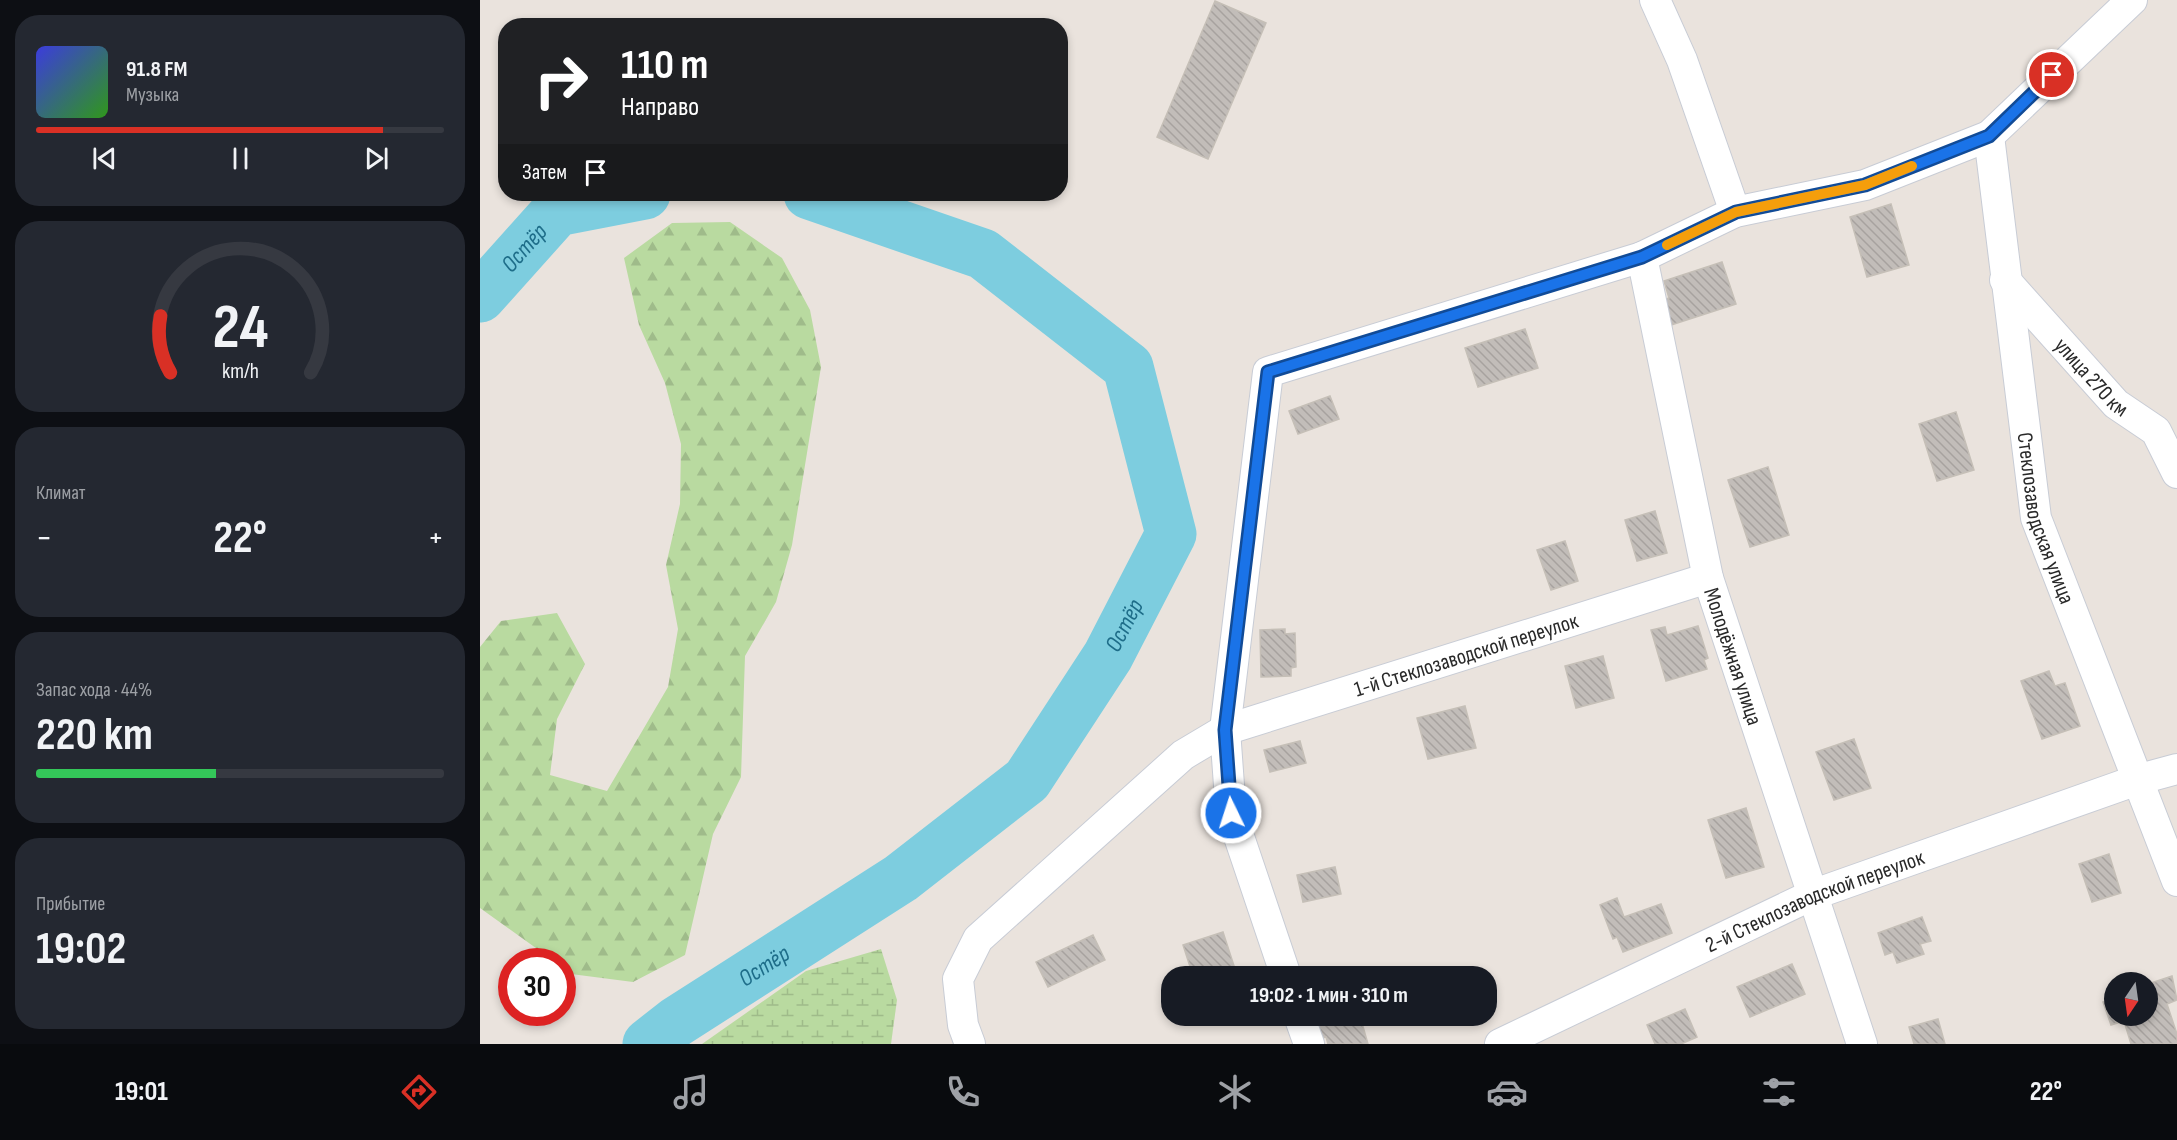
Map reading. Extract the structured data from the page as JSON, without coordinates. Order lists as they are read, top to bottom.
{
  "streets": {
    "street": [
      "улица 270 км",
      "Стеклозаводская улица",
      "1-й Стеклозаводской переулок",
      "Молодёжная улица",
      "2-й Стеклозаводской переулок"
    ]
  },
  "crossings": [
    ["улица 270 км", "Стеклозаводская улица"],
    ["Стеклозаводская улица", "2-й Стеклозаводской переулок"],
    ["1-й Стеклозаводской переулок", "Молодёжная улица"],
    ["Молодёжная улица", "2-й Стеклозаводской переулок"]
  ],
  "water": ["Остёр"],
  "north": "bottom",
  "page": {
    "turn": ["110 m", "Направо"],
    "song": ["91.8 FM", "Музыка"],
    "then": "Затем",
    "tile": [
      "Климат",
      ["Запас хода · 44%", "220 km"],
      ["Прибытие", "19:02"]
    ],
    "heat": ["−", "22°", "+"],
    "limit": "30",
    "trip": "19:02 · 1 мин · 310 m",
    "tabs": ["19:01", "22°"],
    "gauge": ["24", "km/h"]
  }
}
